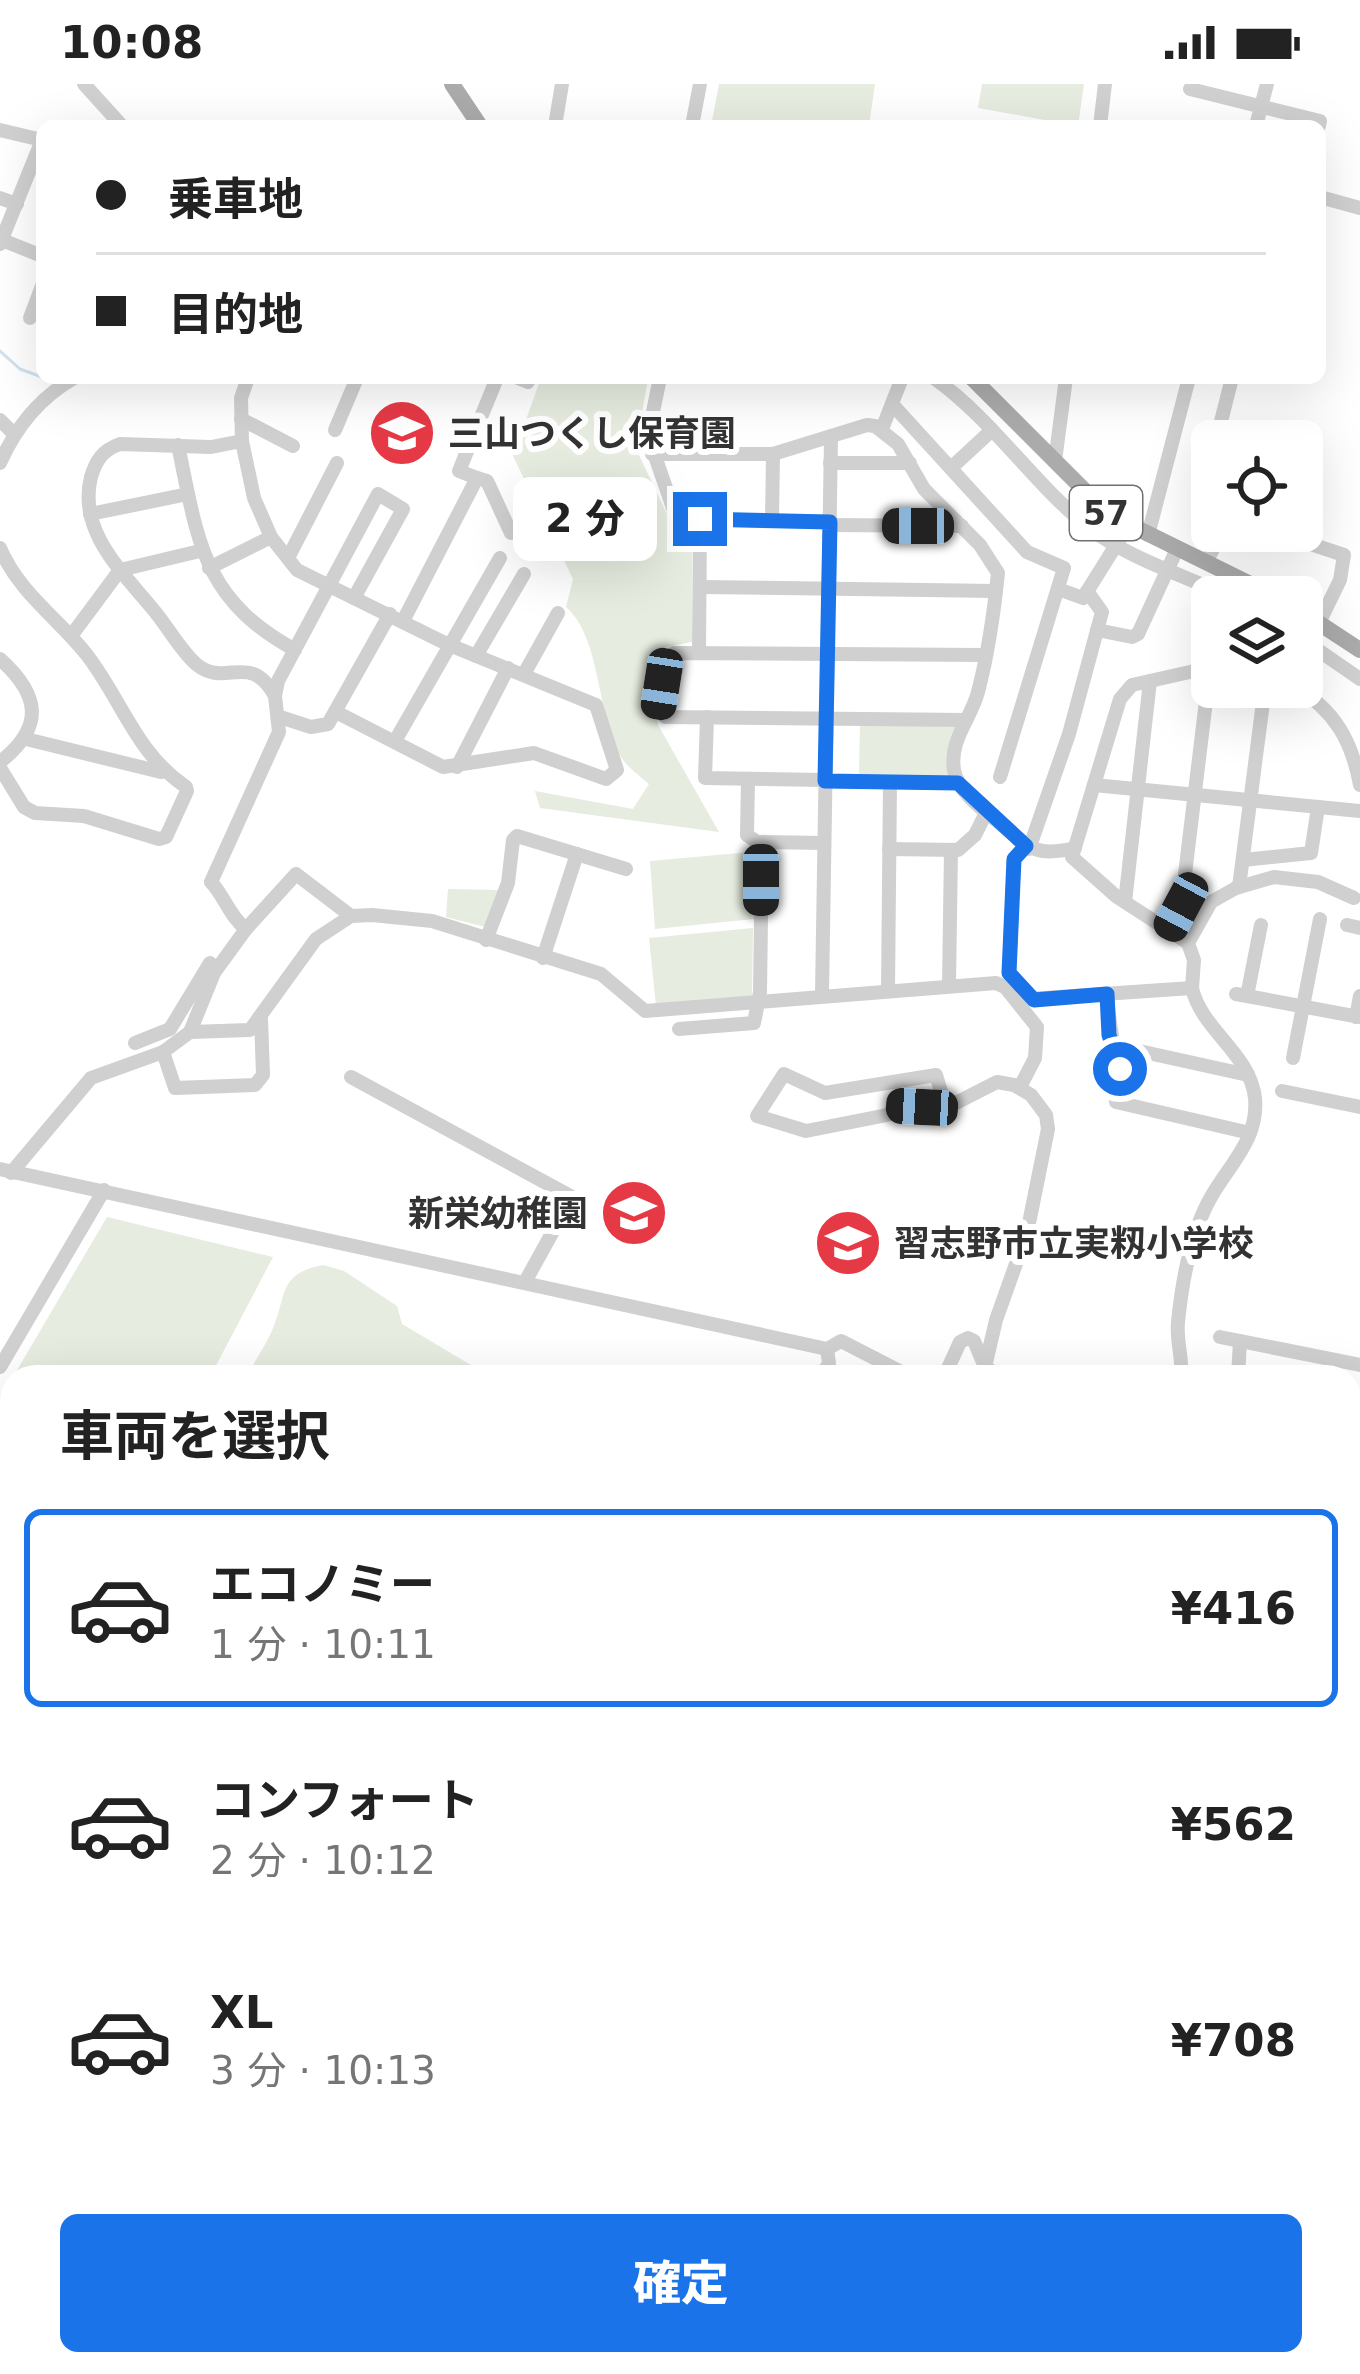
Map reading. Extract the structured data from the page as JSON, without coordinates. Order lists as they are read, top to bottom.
{
  "streets": {
    "main road": ["57"]
  },
  "places": {
    "school or university": ["三山つくし保育園", "新栄幼稚園", "習志野市立実籾小学校"]
  },
  "page": {
    "status": "10:08",
    "banner": ["乗車地", "目的地"],
    "bubble": "2 分",
    "heading": "車両を選択",
    "list": [
      {
        "name": "エコノミー",
        "note": "1 分 · 10:11",
        "value": "¥416"
      },
      {
        "name": "コンフォート",
        "note": "2 分 · 10:12",
        "value": "¥562"
      },
      {
        "name": "XL",
        "note": "3 分 · 10:13",
        "value": "¥708"
      }
    ],
    "buttons": "確定"
  }
}
